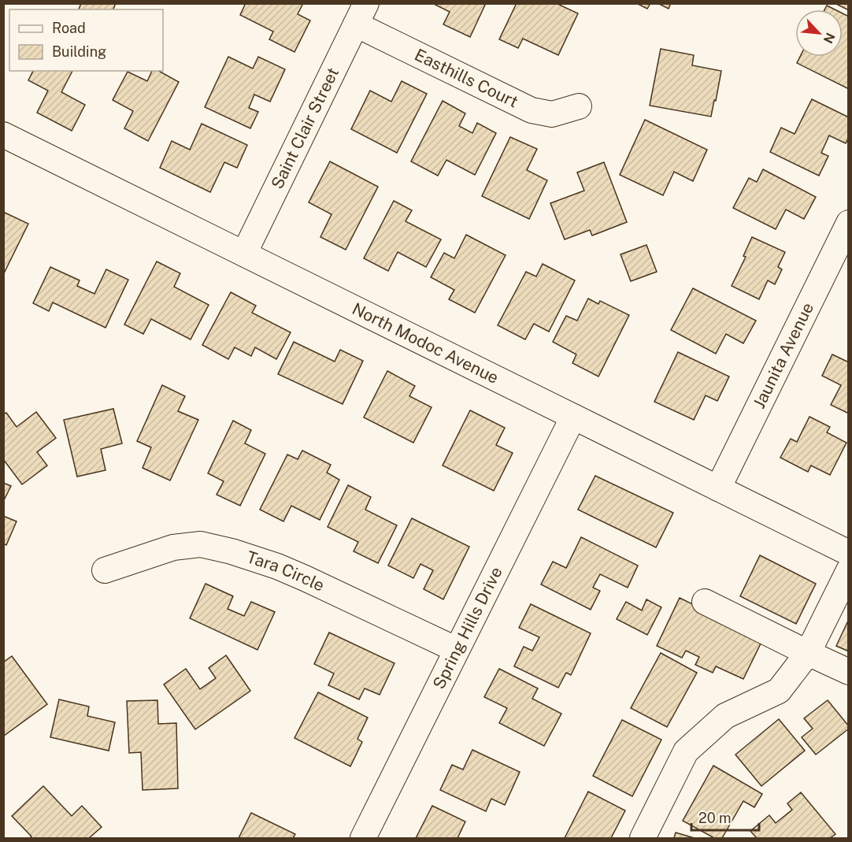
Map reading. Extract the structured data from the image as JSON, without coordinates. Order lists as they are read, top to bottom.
{
  "streets": {
    "street": [
      "Easthills Court",
      "Saint Clair Street",
      "North Modoc Avenue",
      "Jaunita Avenue",
      "Tara Circle",
      "Spring Hills Drive"
    ]
  },
  "crossings": [
    ["Easthills Court", "Saint Clair Street"],
    ["Saint Clair Street", "North Modoc Avenue"],
    ["North Modoc Avenue", "Jaunita Avenue"],
    ["North Modoc Avenue", "Spring Hills Drive"],
    ["Tara Circle", "Spring Hills Drive"]
  ],
  "legend": ["Road", "Building"],
  "scale_bar": "20 m",
  "north": "bottom right"
}
